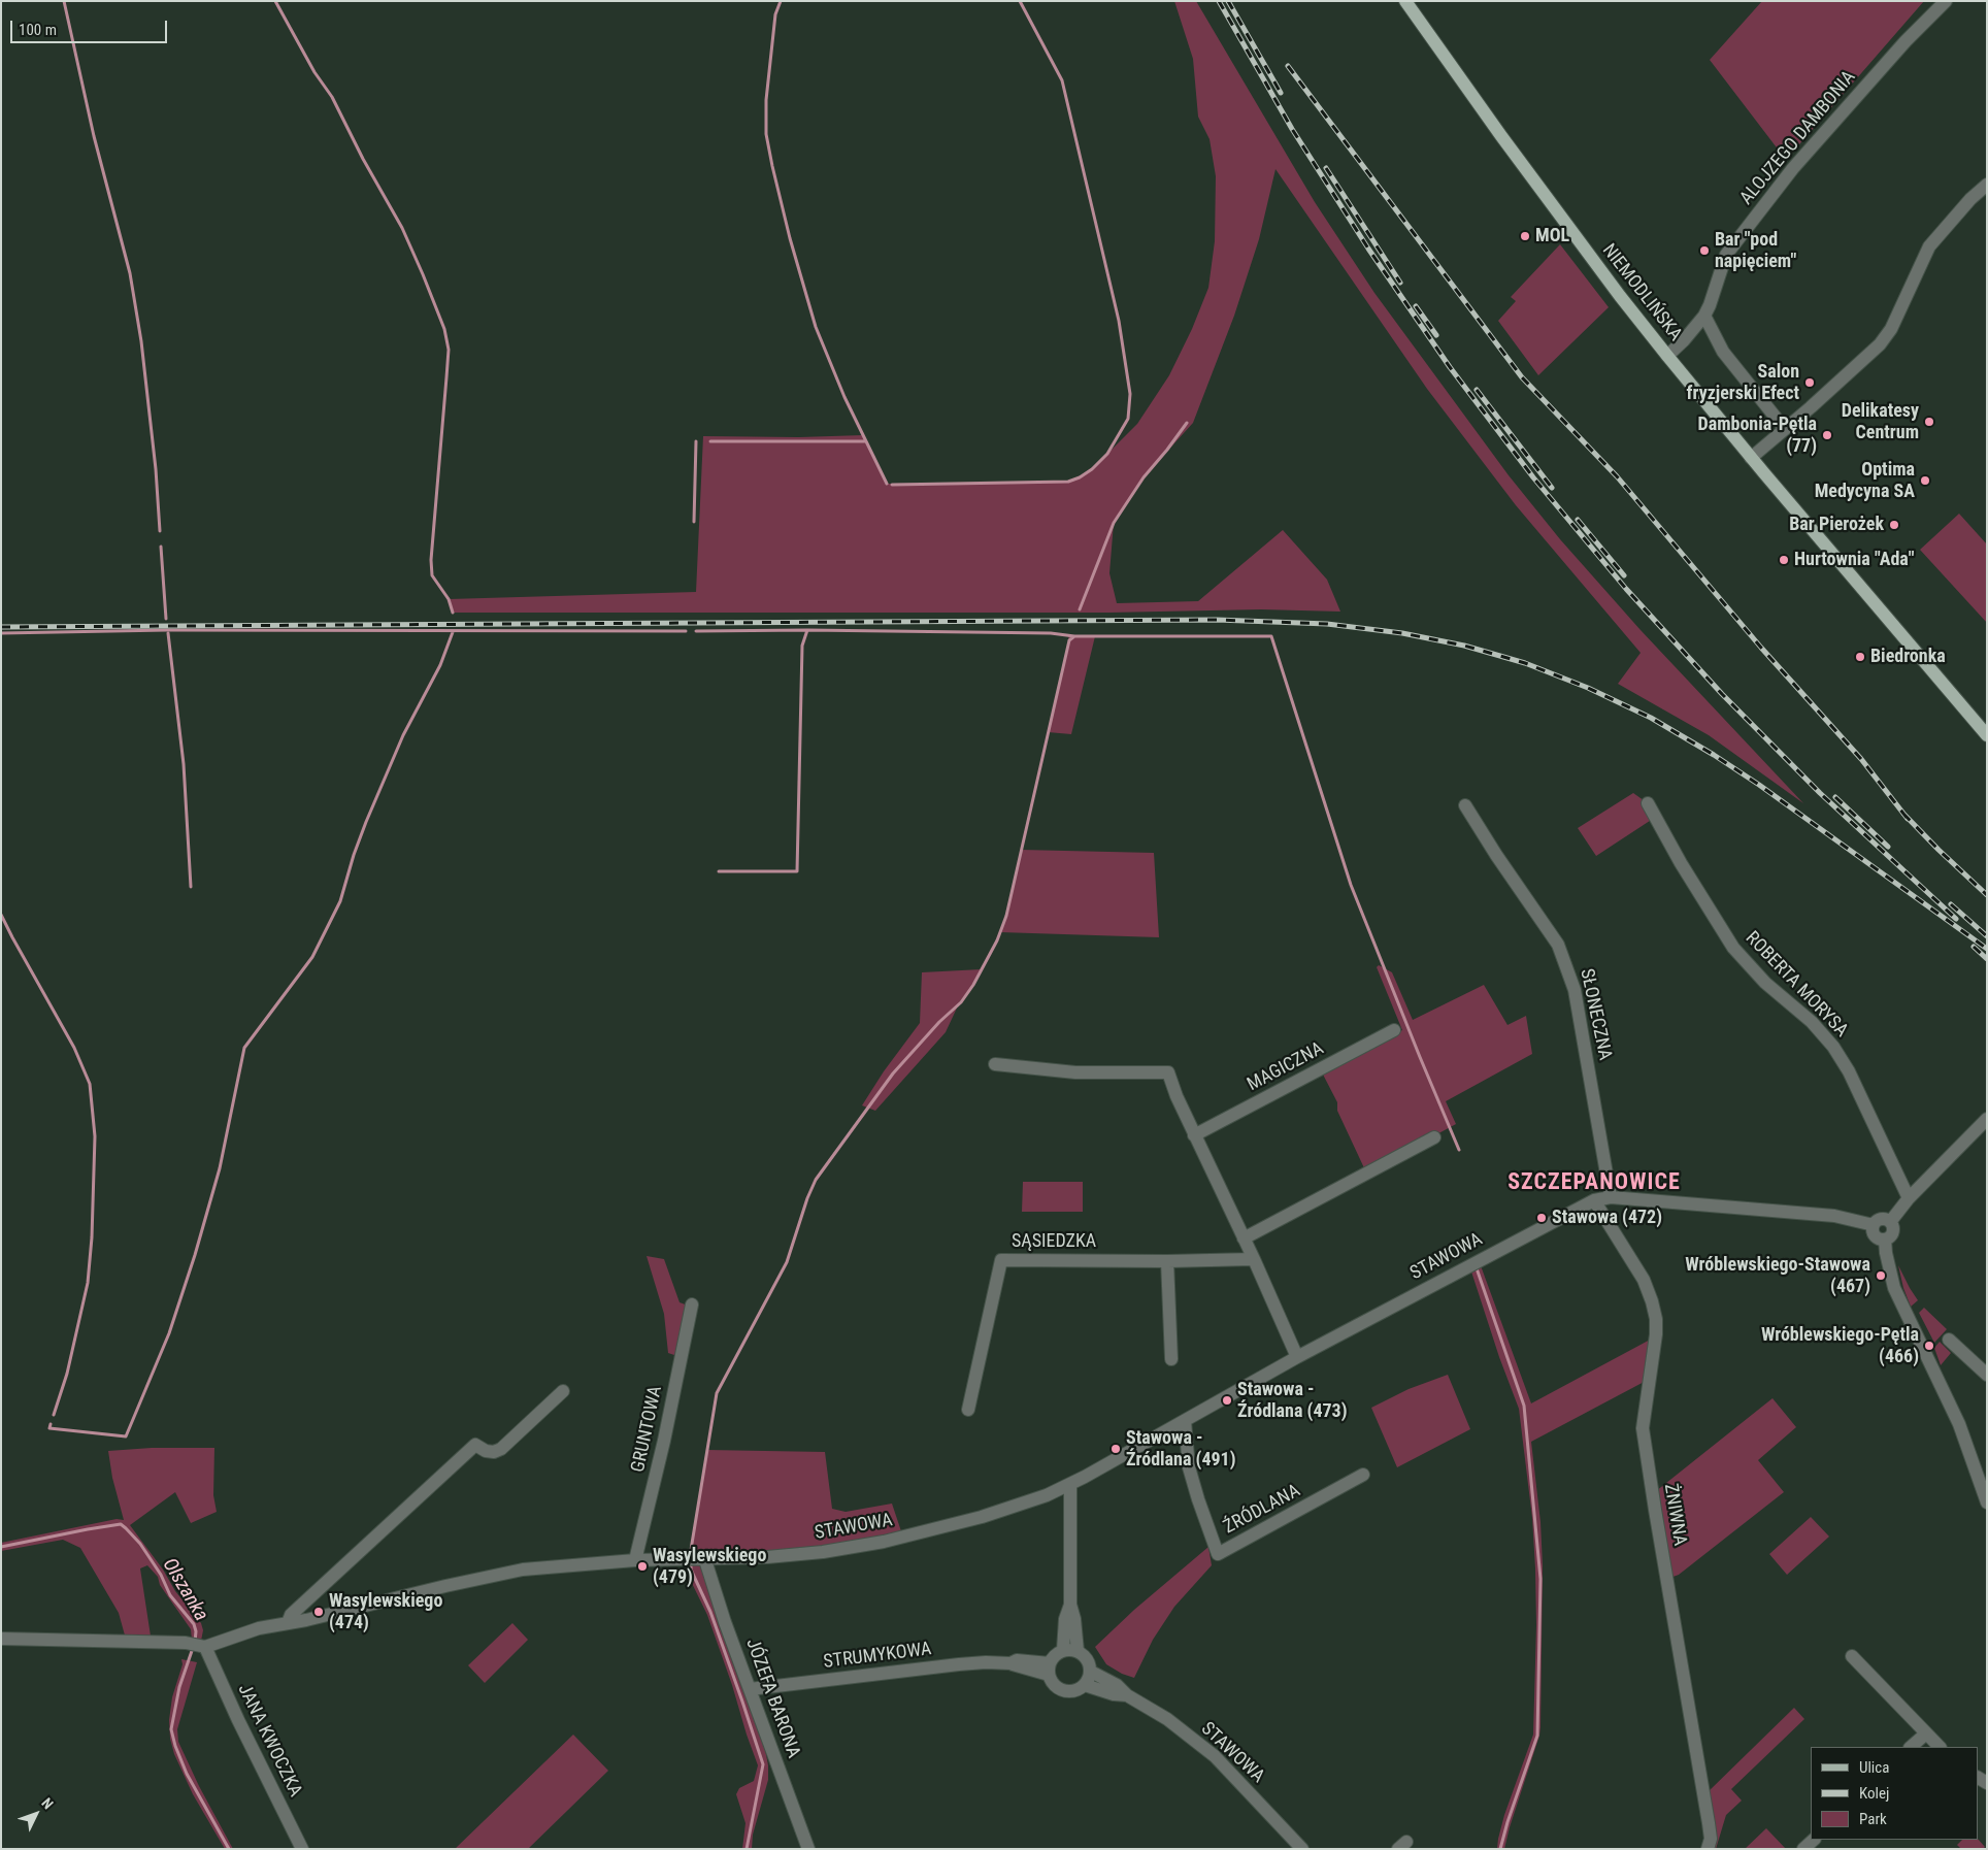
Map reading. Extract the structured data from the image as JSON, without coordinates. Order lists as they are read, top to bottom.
{
  "streets": {
    "main road": ["NIEMODLIŃSKA"],
    "street": [
      "ALOJZEGO DAMBONIA",
      "ROBERTA MORYSA",
      "SŁONECZNA",
      "MAGICZNA",
      "SĄSIEDZKA",
      "STAWOWA",
      "GRUNTOWA",
      "ŹRÓDLANA",
      "ŻNIWNA",
      "STRUMYKOWA",
      "JÓZEFA BARONA",
      "JANA KWOCZKA"
    ]
  },
  "crossings": [
    ["ALOJZEGO DAMBONIA", "NIEMODLIŃSKA"],
    ["SŁONECZNA", "STAWOWA"],
    ["STAWOWA", "GRUNTOWA"],
    ["STAWOWA", "ŹRÓDLANA"],
    ["STAWOWA", "ŻNIWNA"],
    ["STAWOWA", "STRUMYKOWA"],
    ["STAWOWA", "JÓZEFA BARONA"],
    ["STAWOWA", "JANA KWOCZKA"],
    ["STRUMYKOWA", "JÓZEFA BARONA"]
  ],
  "districts": ["SZCZEPANOWICE"],
  "water": ["Olszanka"],
  "places": [
    "MOL",
    "Bar \"pod napięciem\"",
    "Salon fryzjerski Efect",
    "Delikatesy Centrum",
    "Dambonia-Pętla (77)",
    "Optima Medycyna SA",
    "Bar Pierożek",
    "Hurtownia \"Ada\"",
    "Biedronka",
    "Stawowa (472)",
    "Wróblewskiego-Stawowa (467)",
    "Wróblewskiego-Pętla (466)",
    "Stawowa - Źródlana (473)",
    "Stawowa - Źródlana (491)",
    "Wasylewskiego (479)",
    "Wasylewskiego (474)"
  ],
  "legend": ["Ulica", "Kolej", "Park"],
  "scale_bar": "100 m",
  "north": "top right"
}
